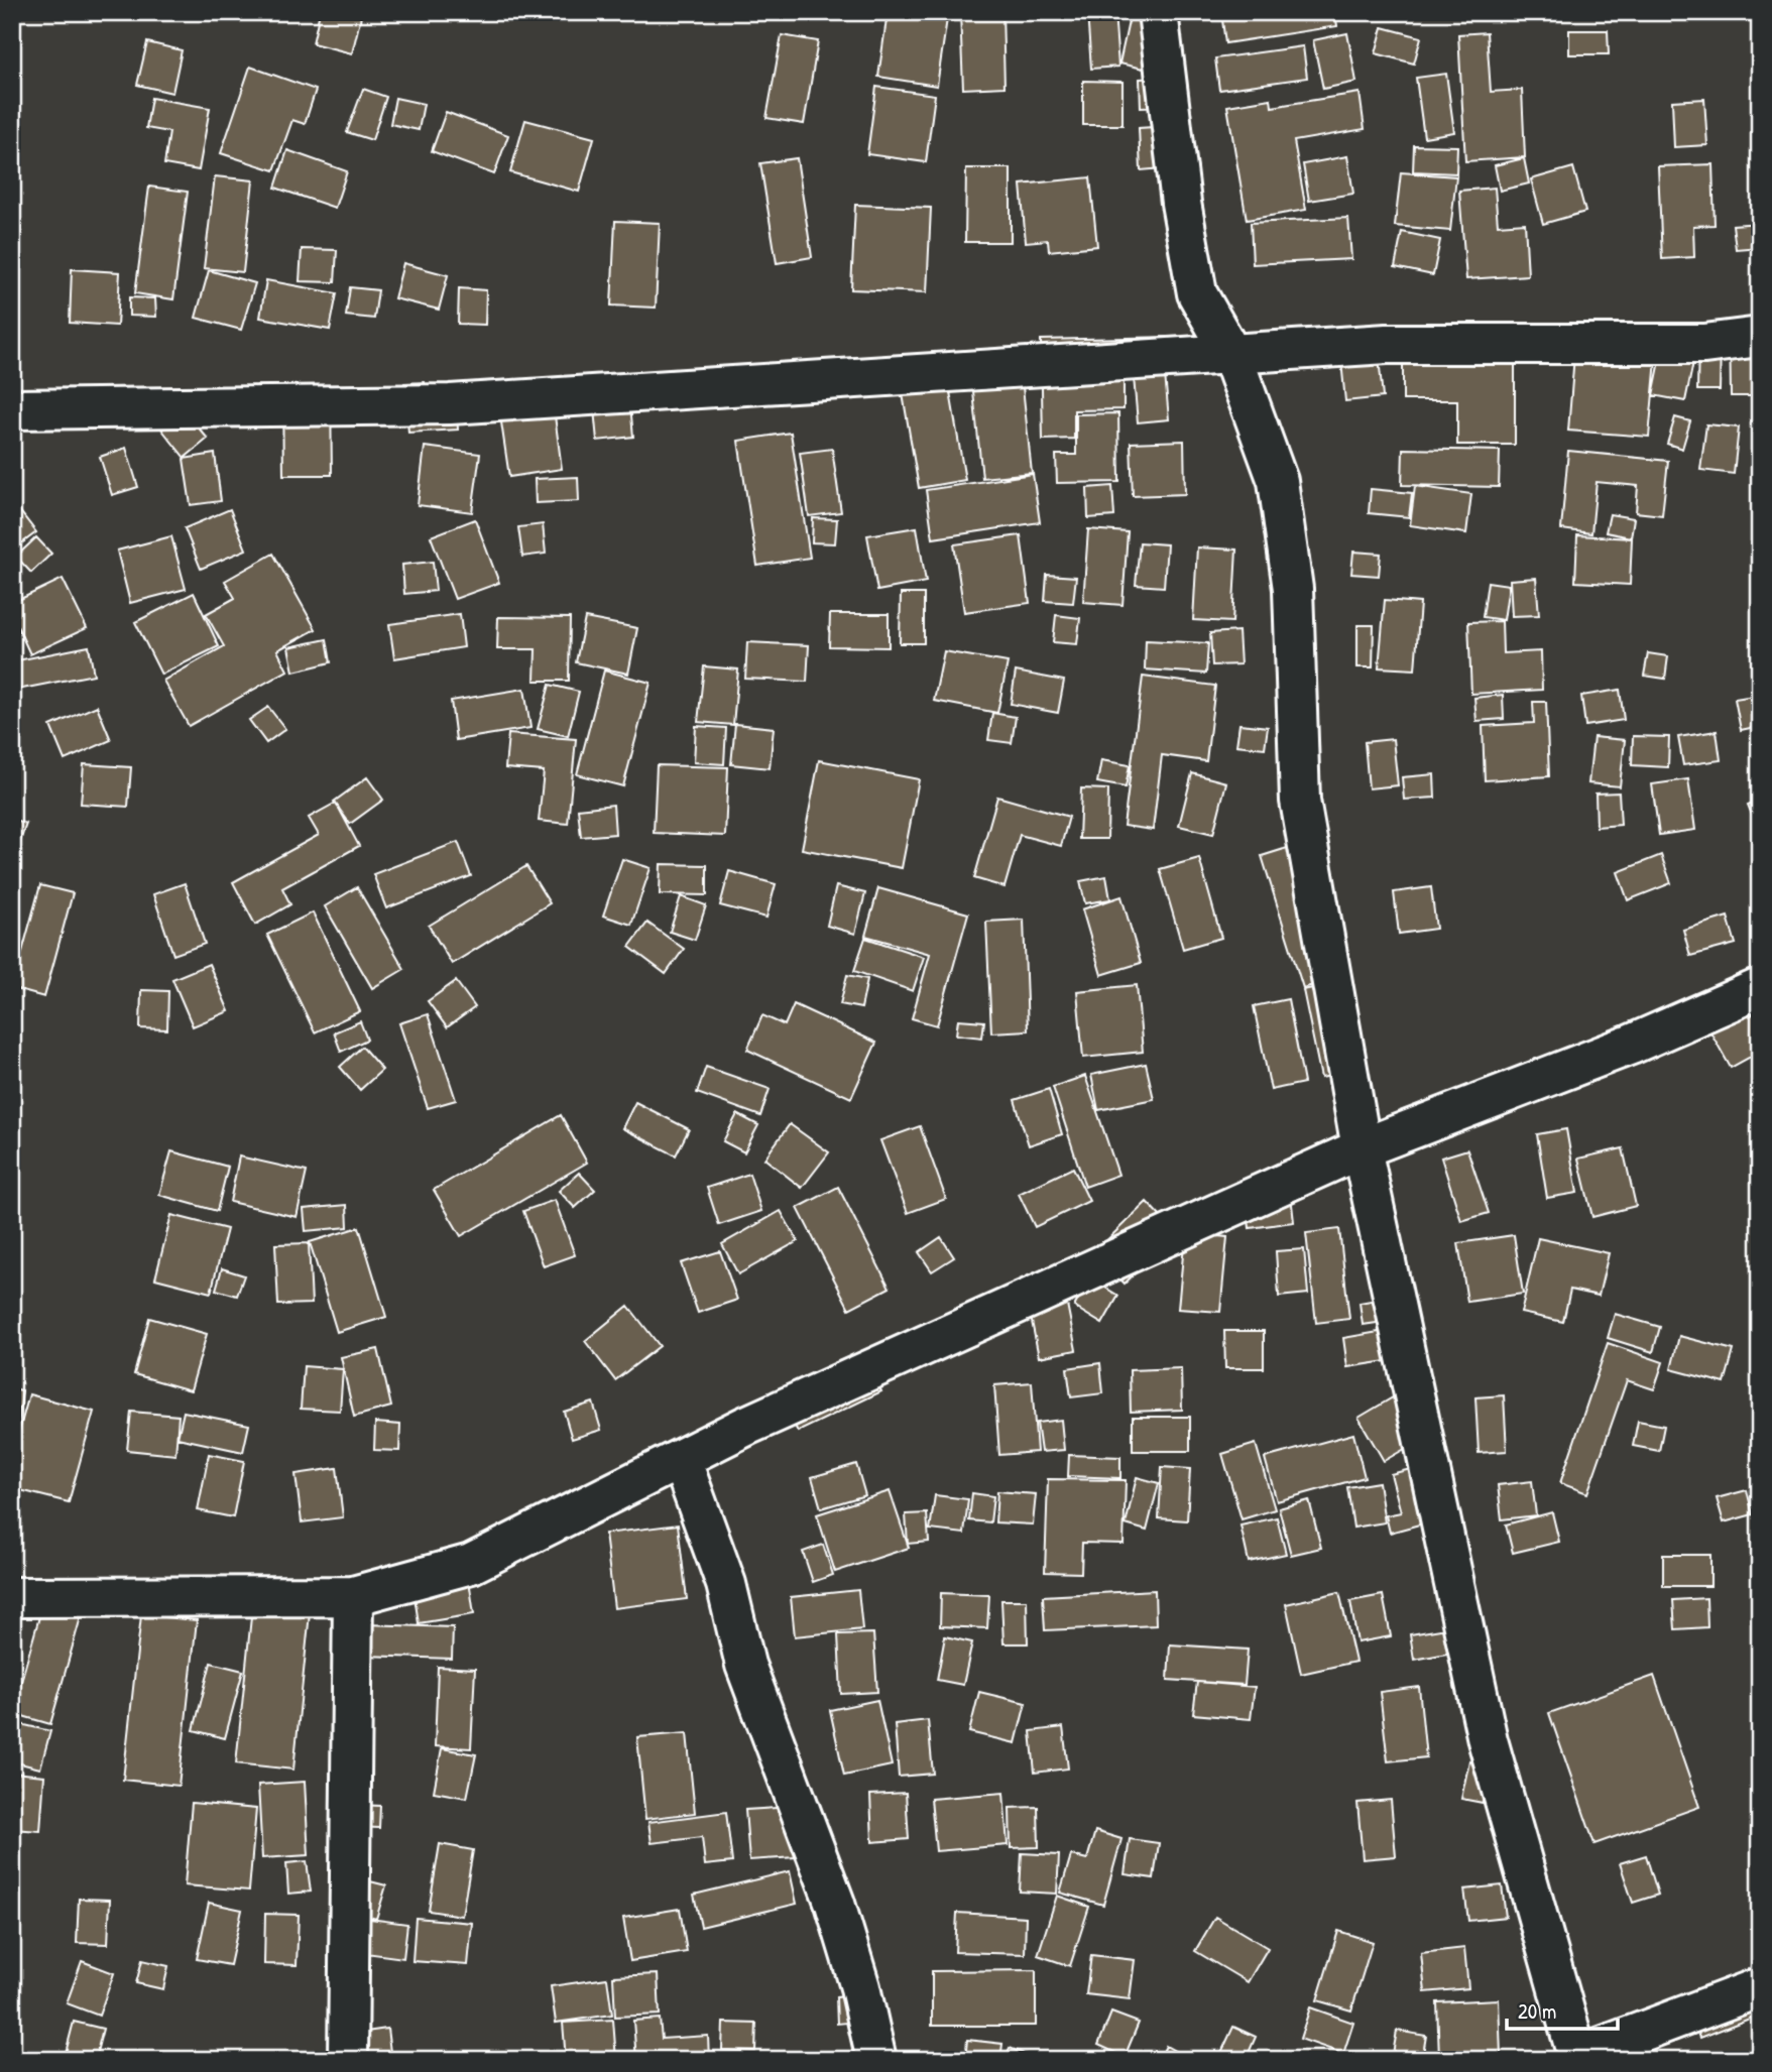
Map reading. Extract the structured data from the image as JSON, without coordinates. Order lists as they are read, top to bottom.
{
  "scale_bar": "20 m"
}
